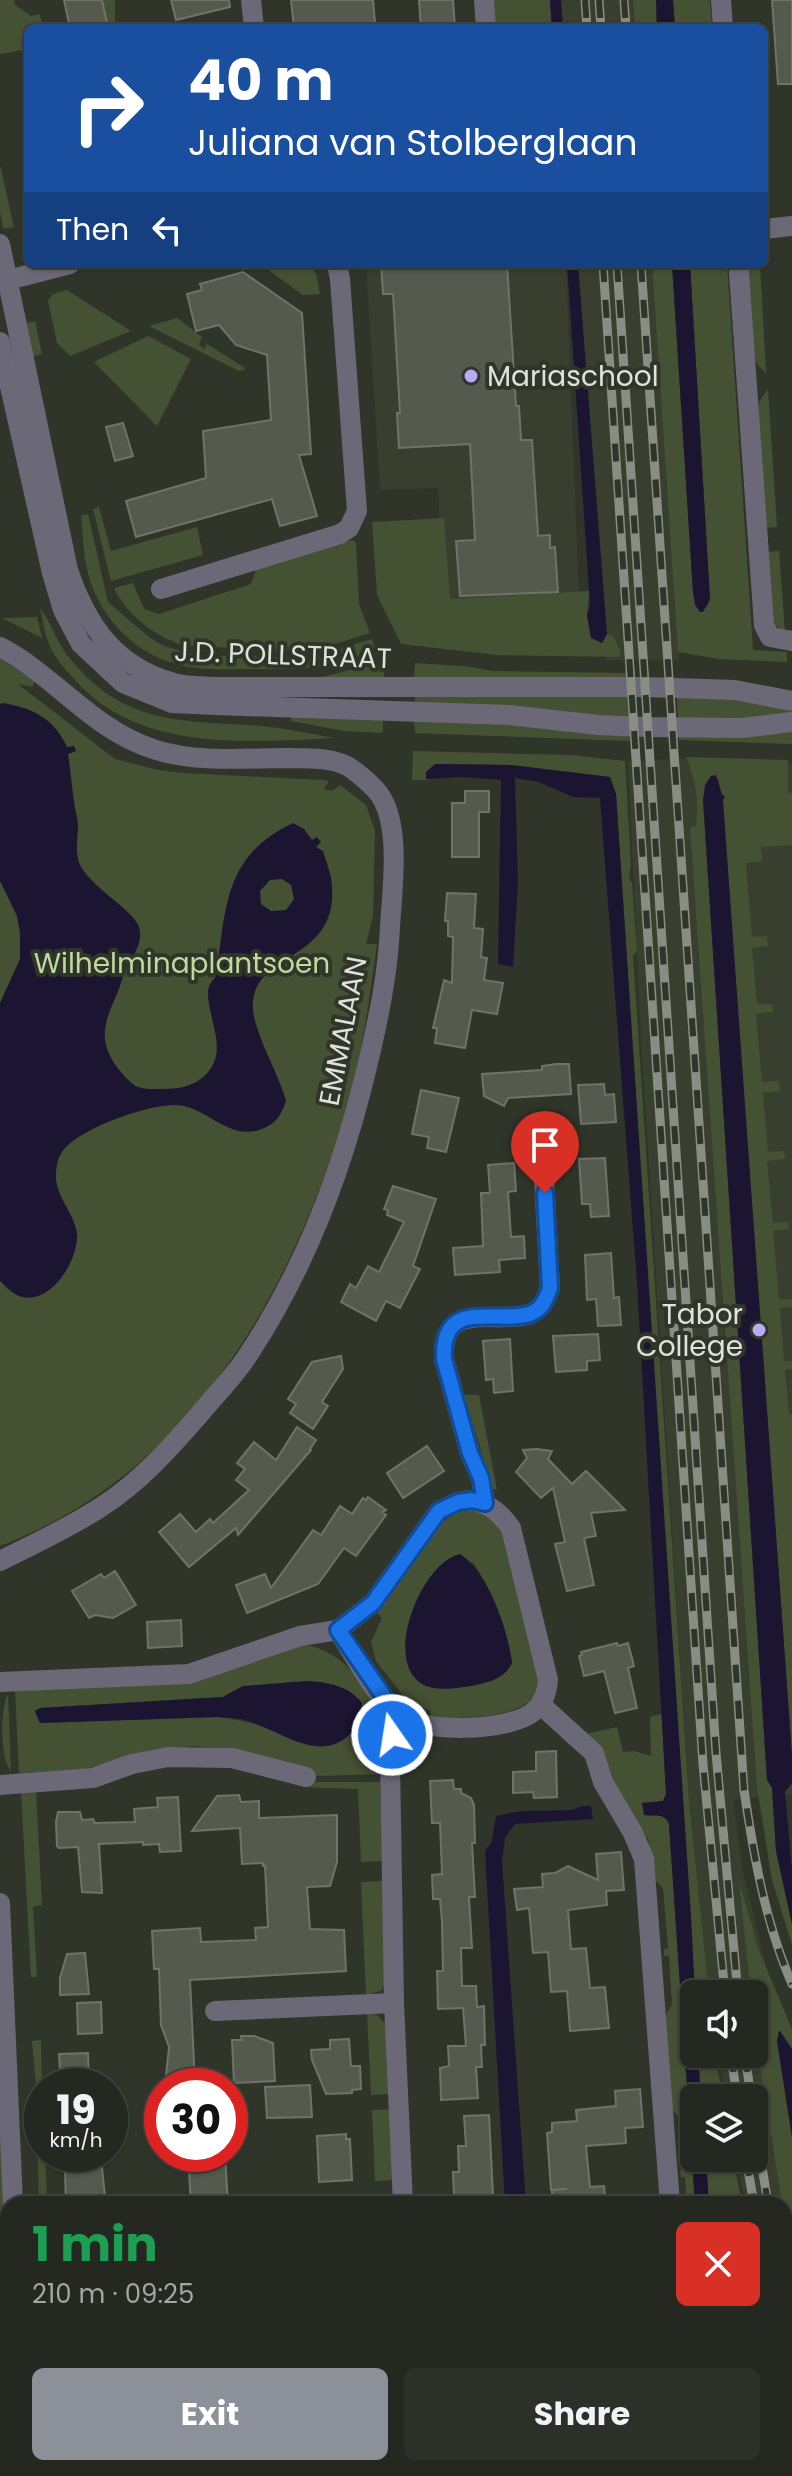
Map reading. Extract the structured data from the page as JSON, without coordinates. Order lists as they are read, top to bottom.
{
  "streets": {
    "street": ["J.D. POLLSTRAAT", "EMMALAAN"]
  },
  "parks": ["Wilhelminaplantsoen"],
  "places": ["Mariaschool", "Tabor College"],
  "page": {
    "turn": ["40 m", "Juliana van Stolberglaan"],
    "then": "Then",
    "speed": "19 km/h",
    "limit": "30",
    "heading": ["1 min", "210 m · 09:25"],
    "buttons": ["Exit", "Share"]
  }
}
